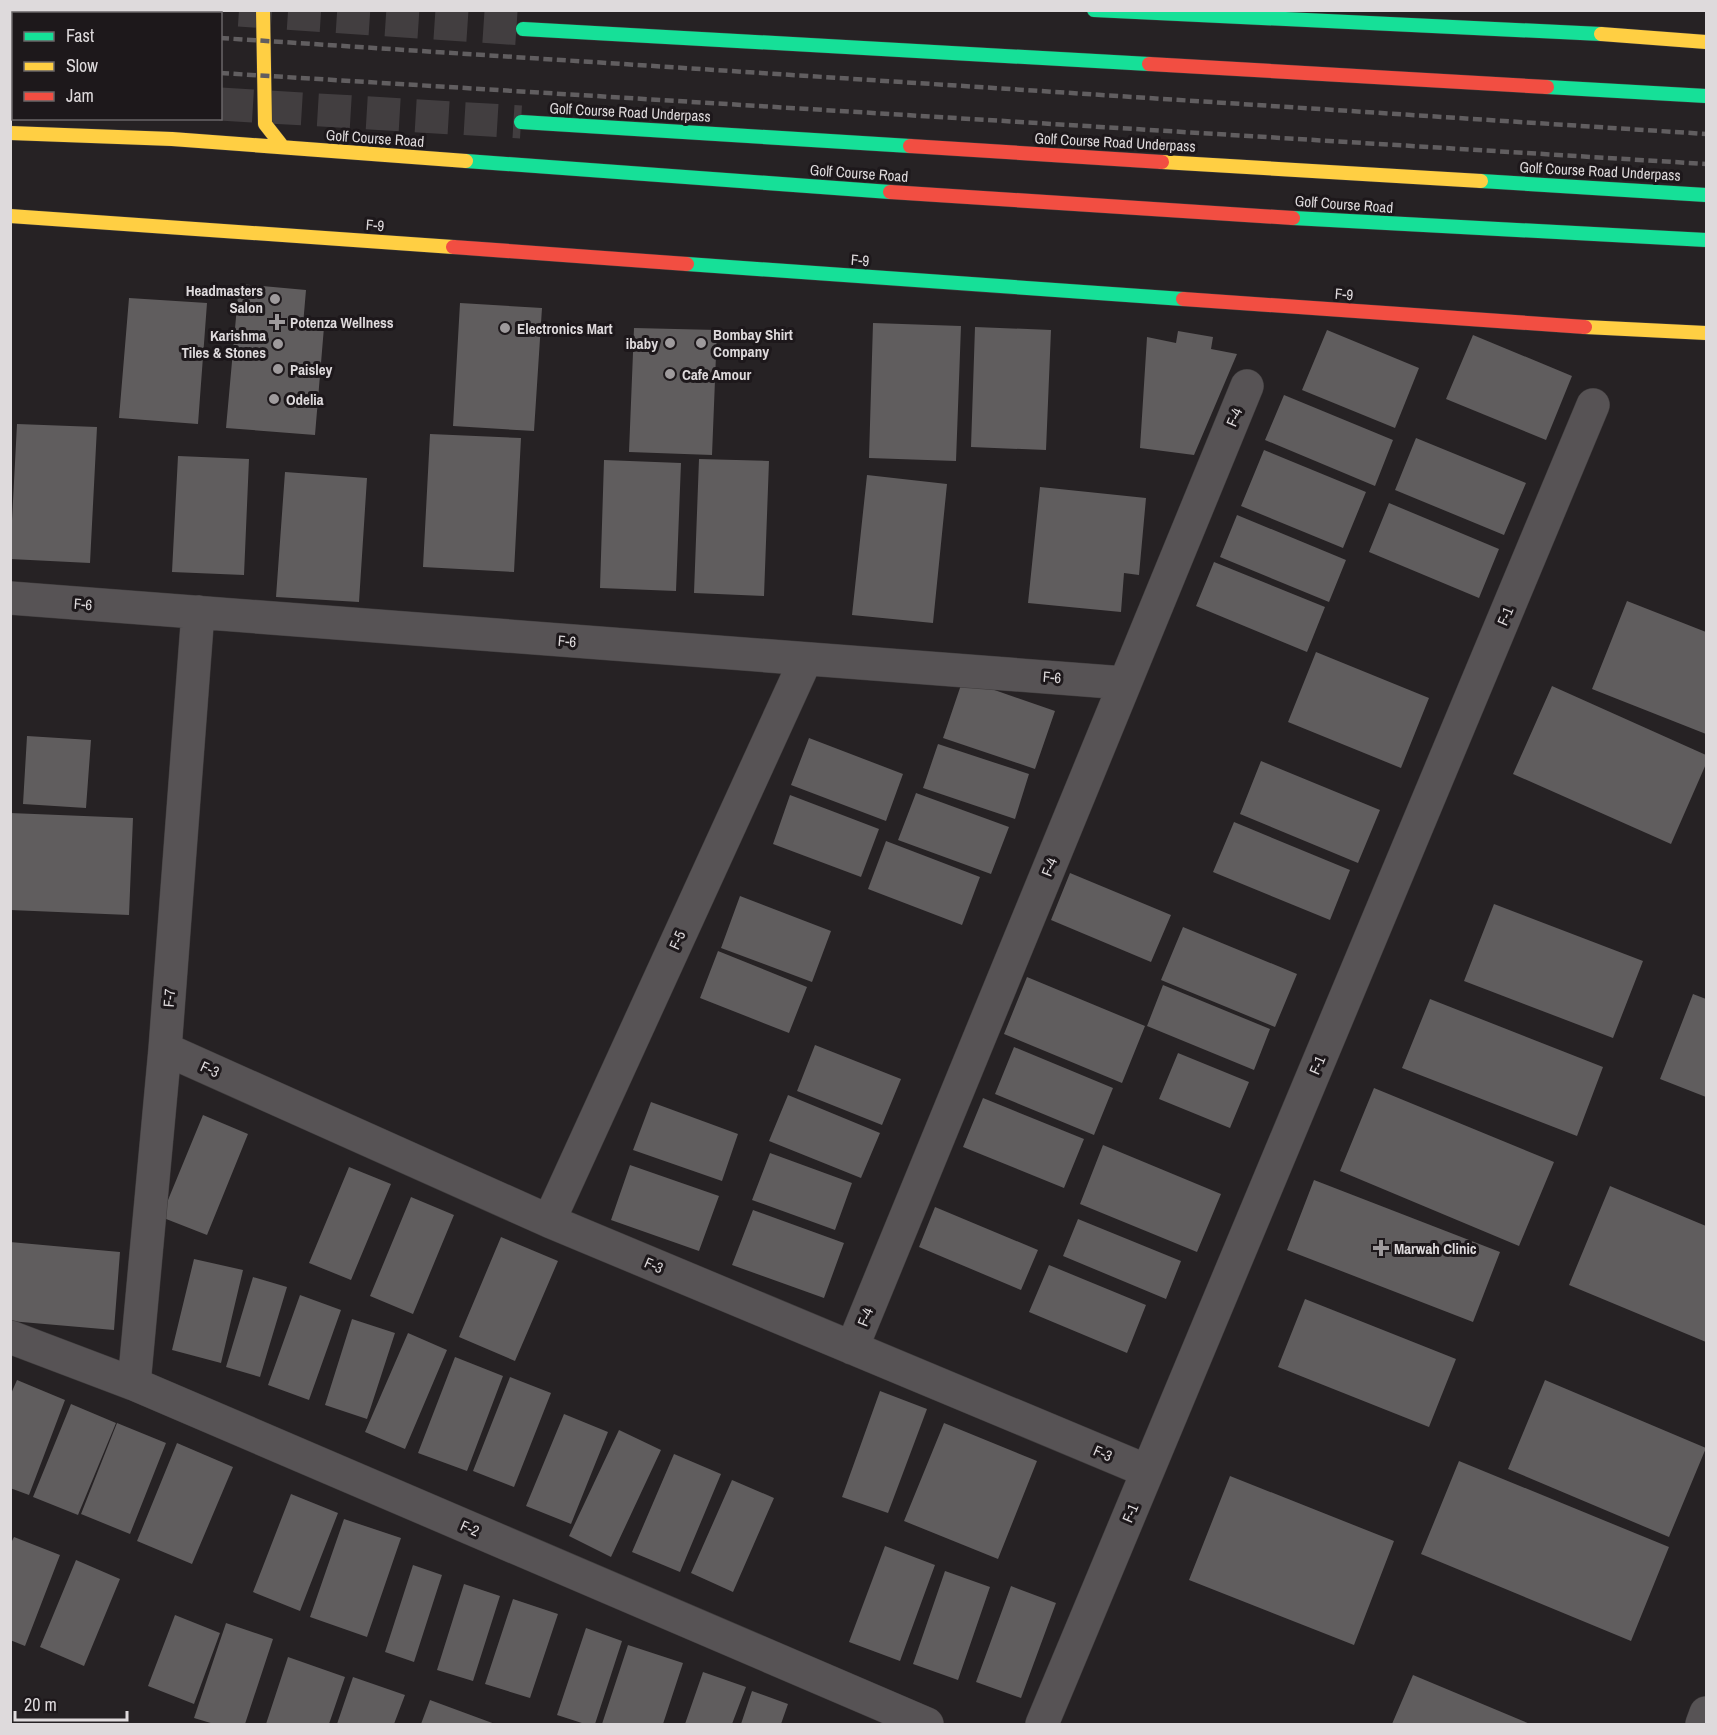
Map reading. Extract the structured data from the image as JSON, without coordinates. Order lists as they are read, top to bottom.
{
  "streets": {
    "street": [
      "Golf Course Road Underpass",
      "Golf Course Road",
      "F-9",
      "F-4",
      "F-6",
      "F-1",
      "F-5",
      "F-7",
      "F-3",
      "F-2"
    ]
  },
  "crossings": [
    ["F-4", "F-6"],
    ["F-4", "F-3"],
    ["F-6", "F-5"],
    ["F-6", "F-7"],
    ["F-1", "F-3"],
    ["F-5", "F-3"],
    ["F-7", "F-3"],
    ["F-7", "F-2"]
  ],
  "places": {
    "other": [
      "Headmasters Salon",
      "Electronics Mart",
      "ibaby",
      "Bombay Shirt Company",
      "Karishma Tiles & Stones",
      "Paisley",
      "Cafe Amour",
      "Odelia"
    ],
    "health": ["Potenza Wellness", "Marwah Clinic"]
  },
  "legend": ["Fast", "Slow", "Jam"],
  "scale_bar": "20 m"
}
